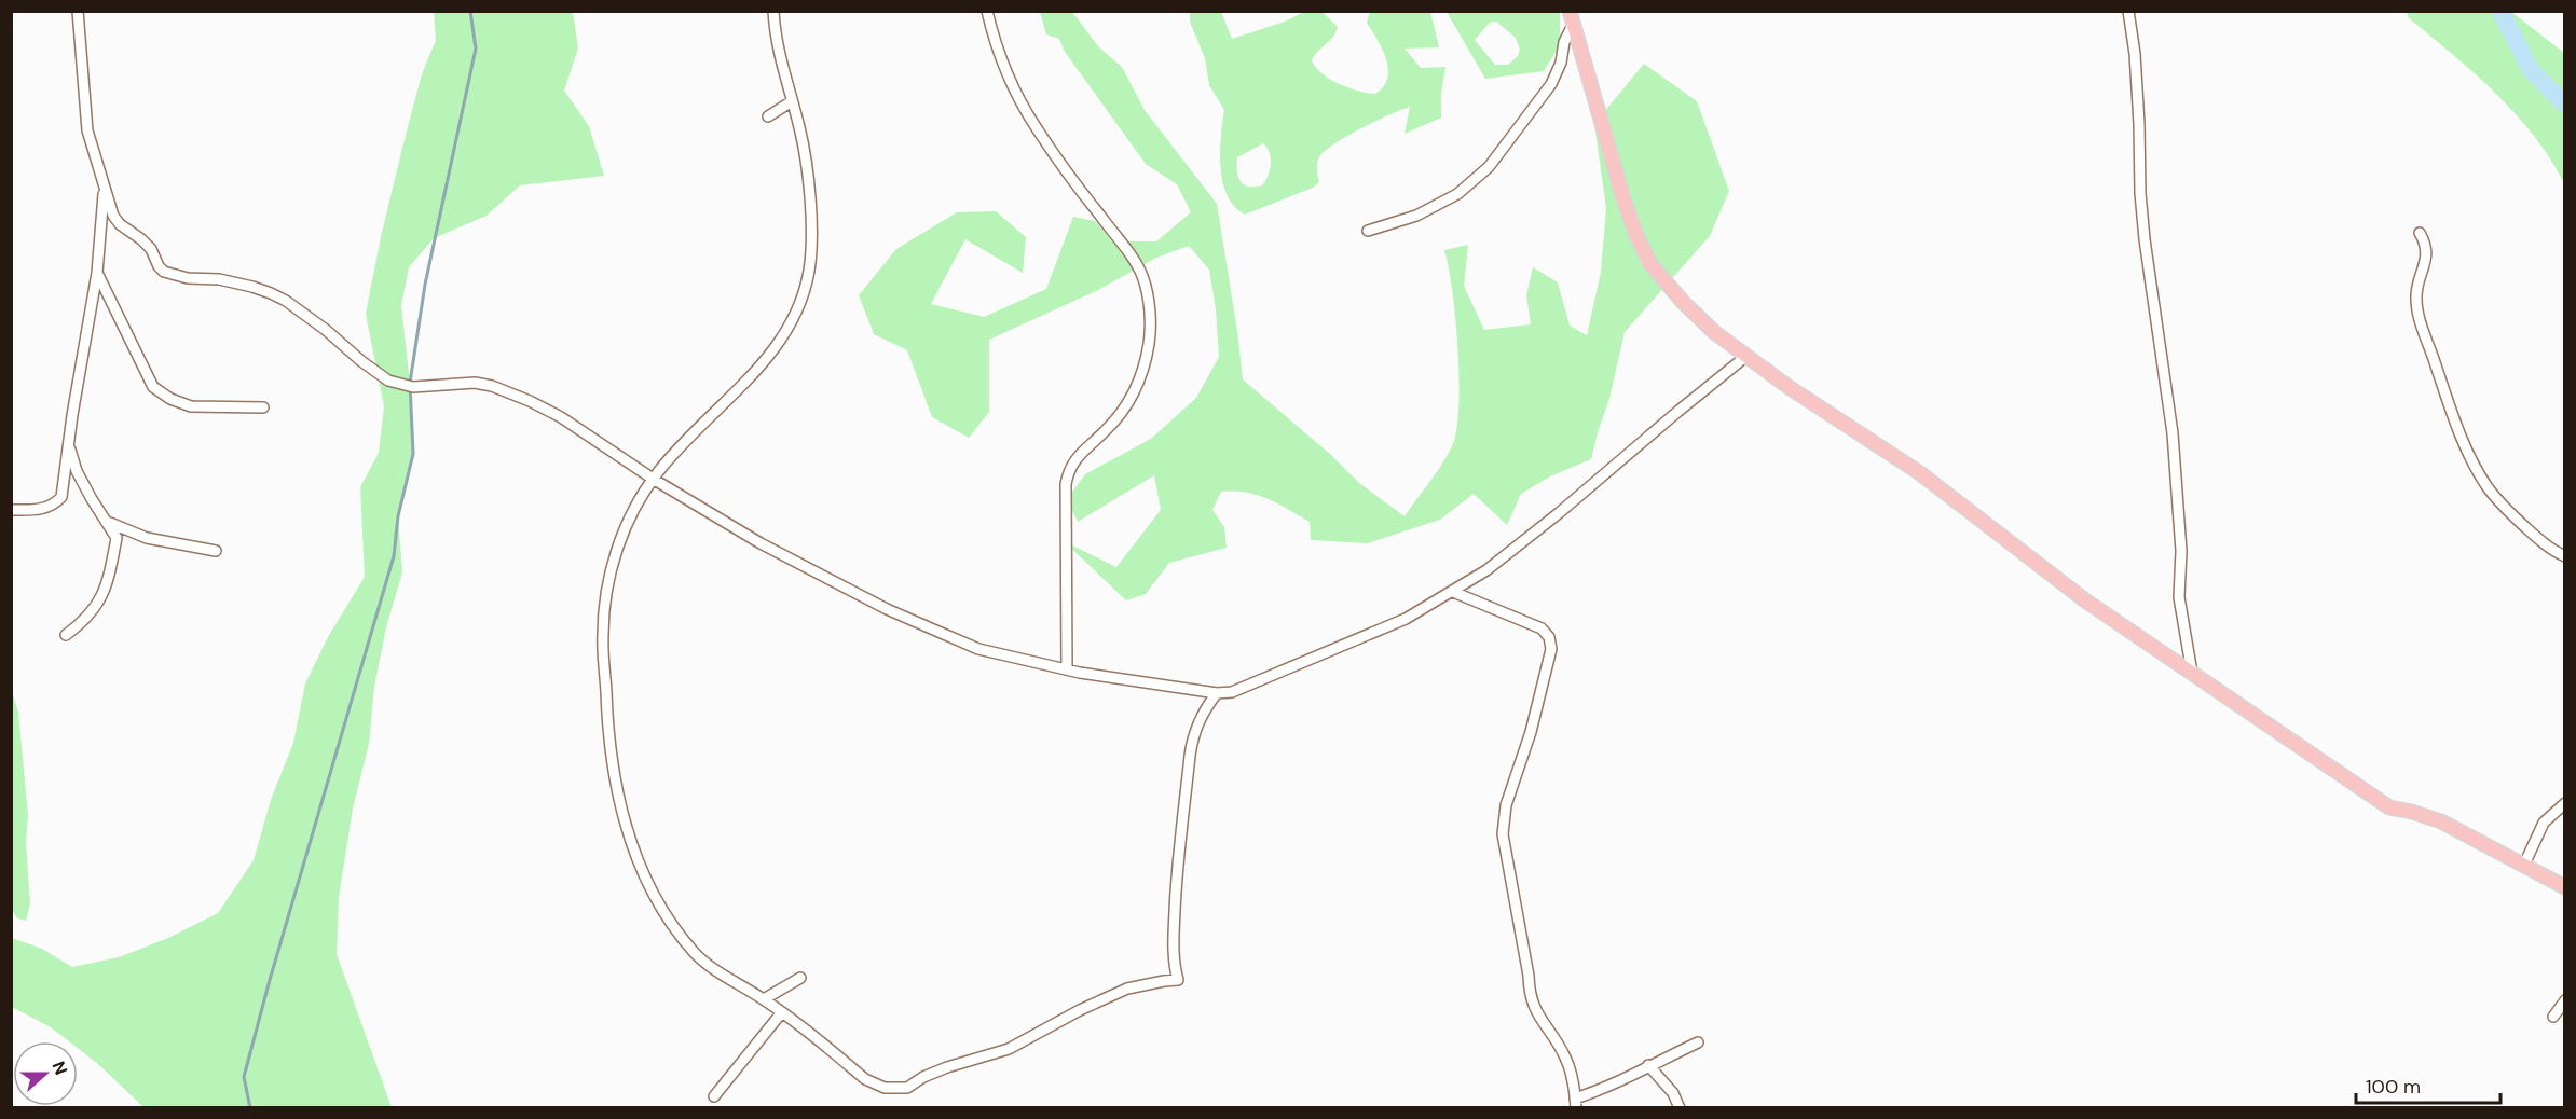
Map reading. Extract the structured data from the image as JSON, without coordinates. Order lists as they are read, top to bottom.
{
  "scale_bar": "100 m",
  "north": "right"
}
